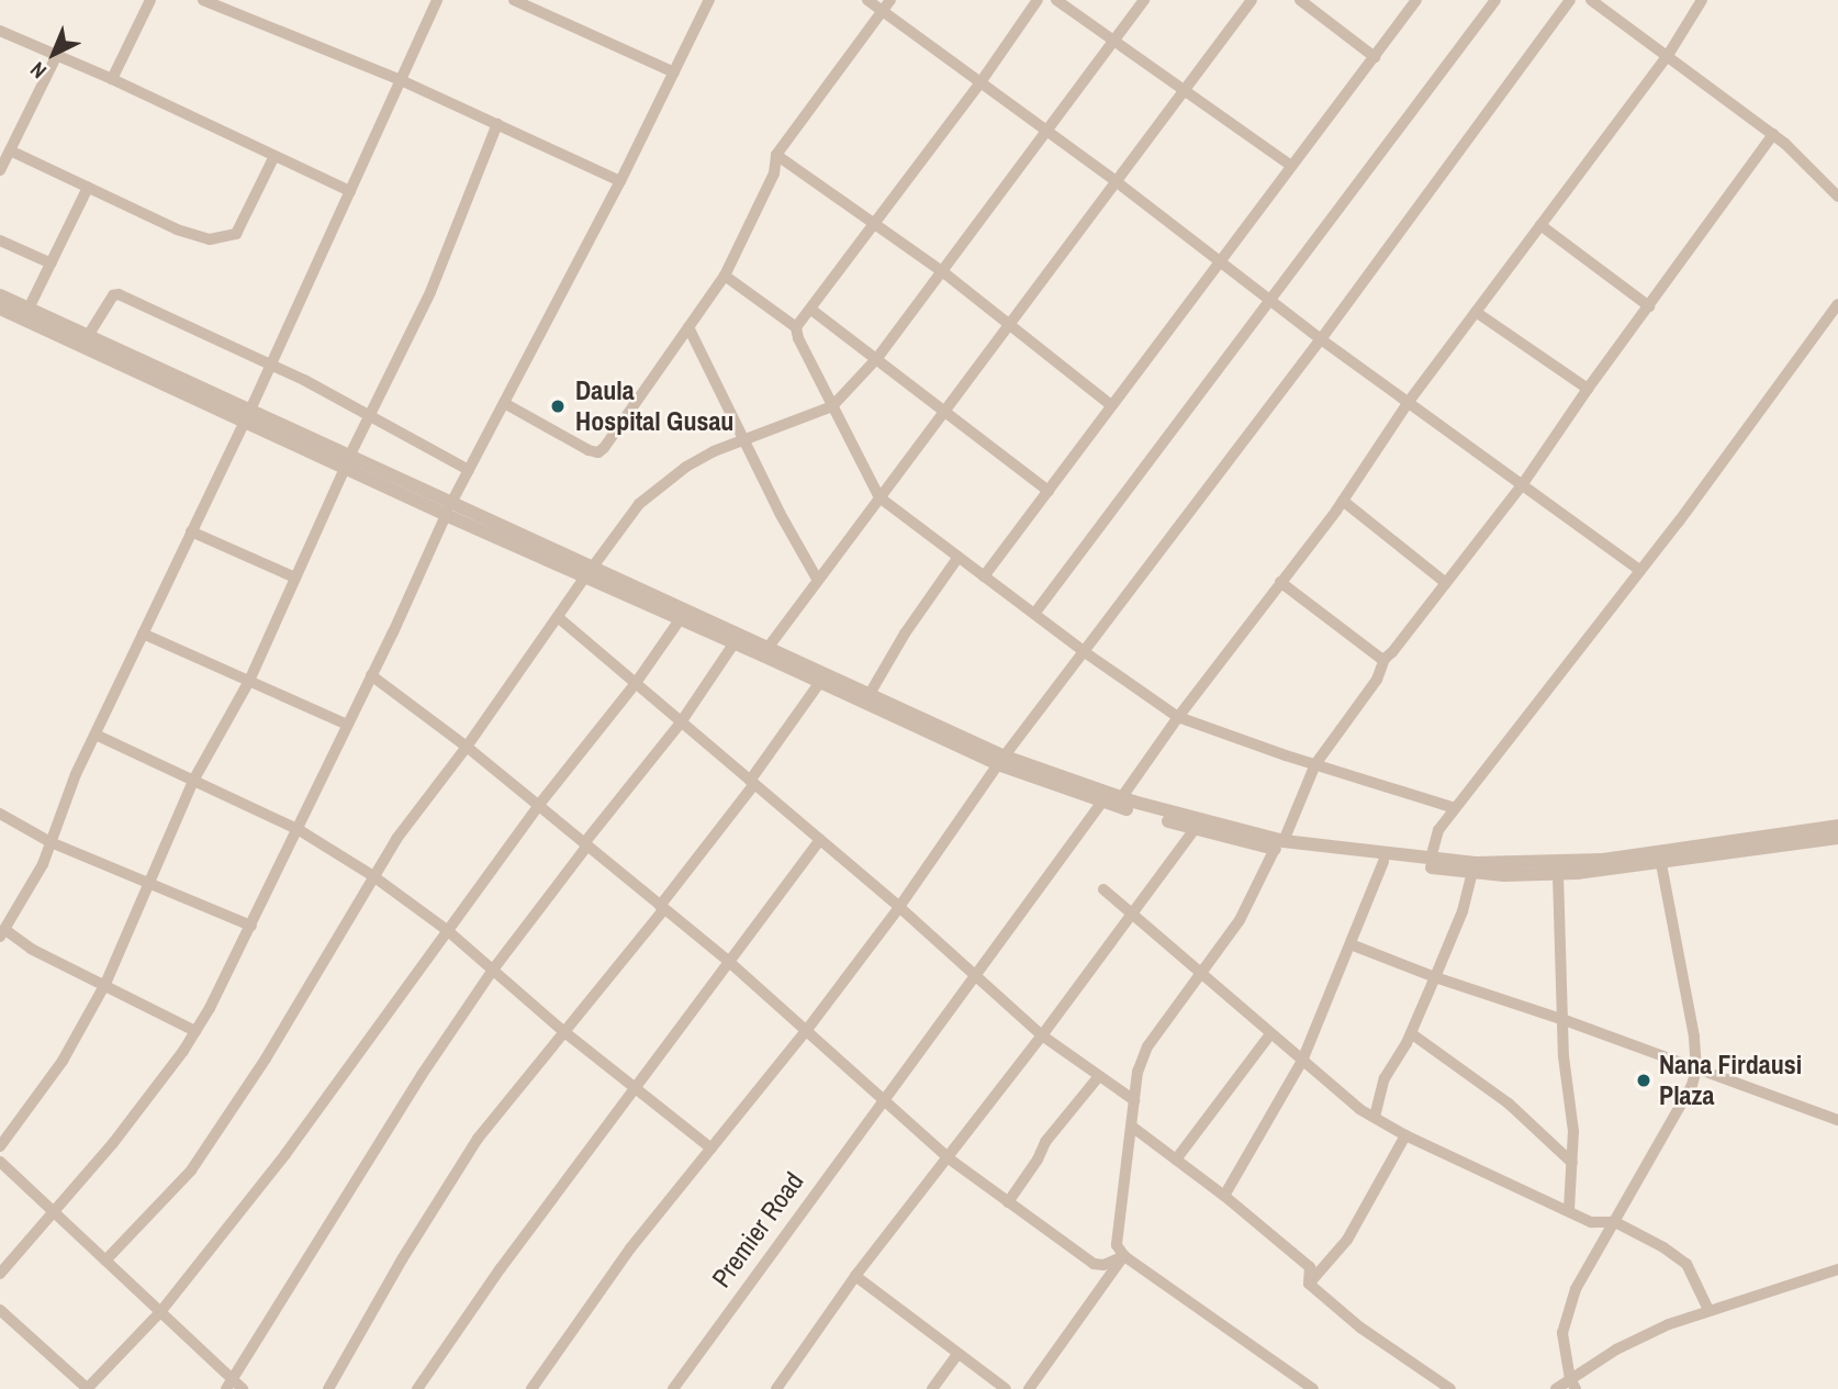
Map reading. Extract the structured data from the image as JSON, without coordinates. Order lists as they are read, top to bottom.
{
  "streets": {
    "street": ["Premier Road"]
  },
  "places": ["Daula Hospital Gusau", "Nana Firdausi Plaza"],
  "north": "bottom left"
}
